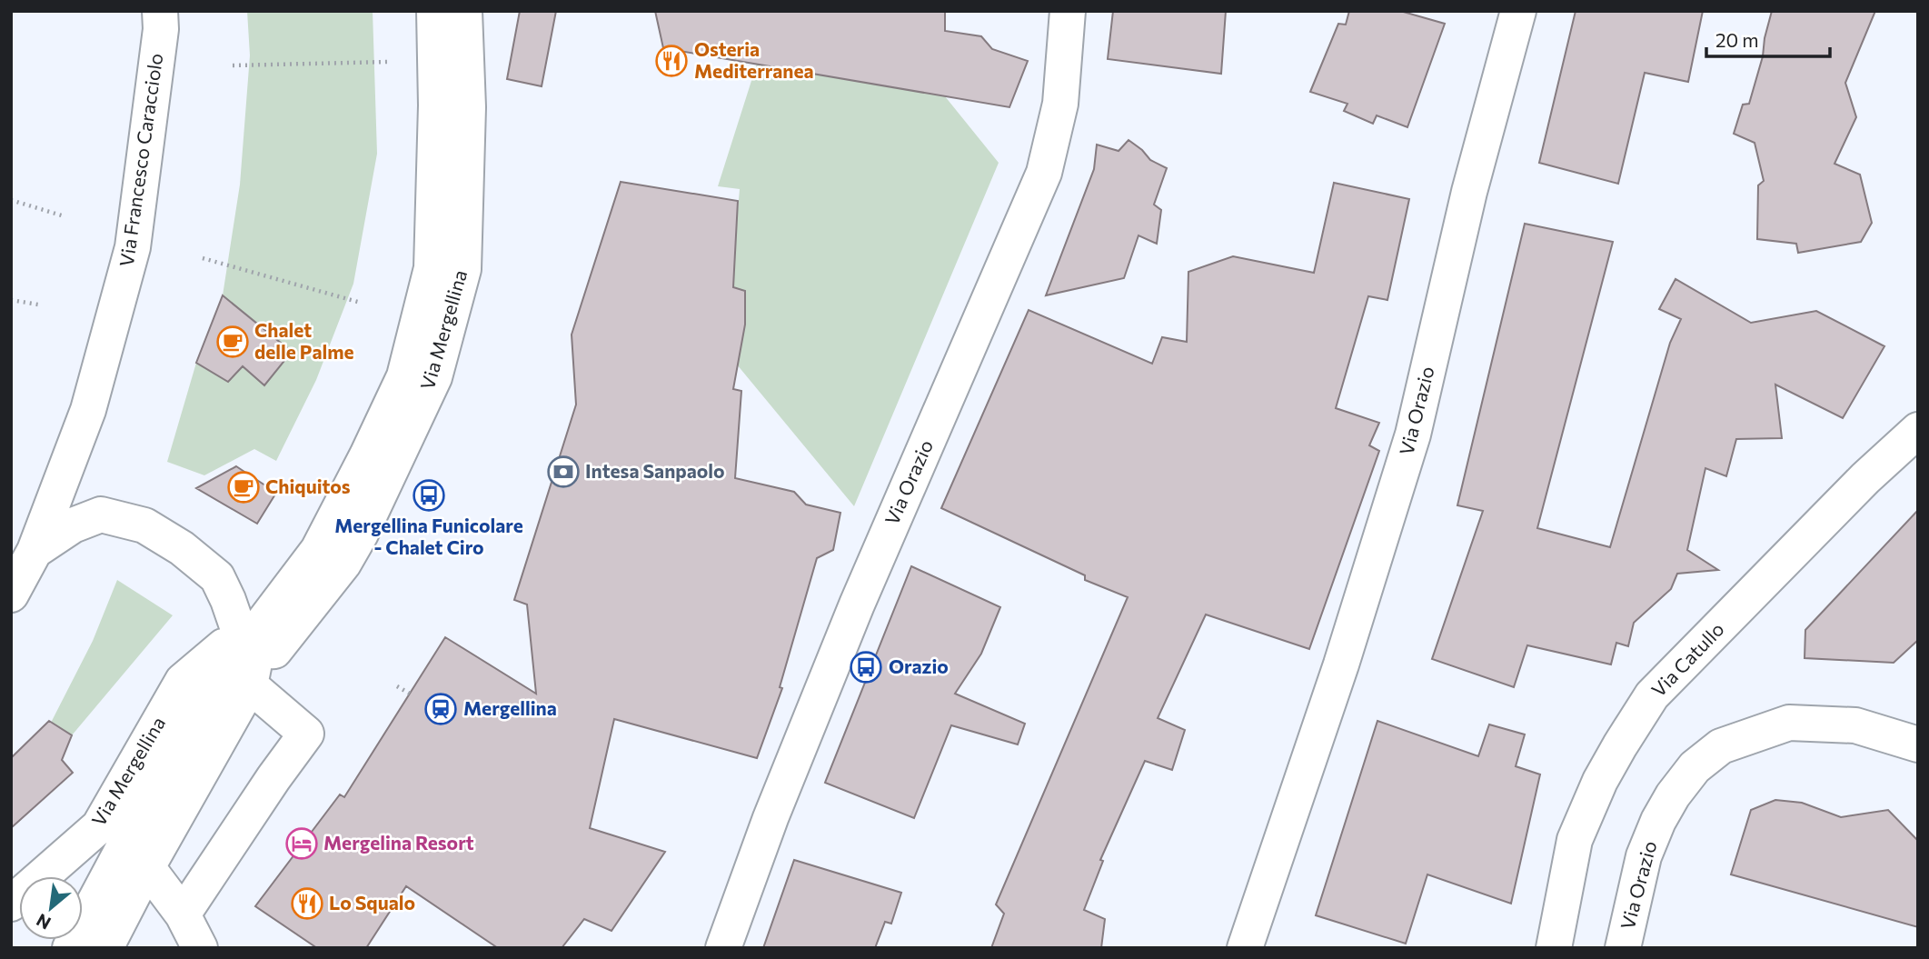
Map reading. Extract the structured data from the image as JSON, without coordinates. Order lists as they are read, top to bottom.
{
  "streets": {
    "street": [
      "Via Francesco Caracciolo",
      "Via Mergellina",
      "Via Orazio",
      "Via Catullo"
    ]
  },
  "places": {
    "restaurant": ["Osteria Mediterranea", "Lo Squalo"],
    "cafe": ["Chalet delle Palme", "Chiquitos"],
    "bank": ["Intesa Sanpaolo"],
    "bus stop": ["Mergellina Funicolare - Chalet Ciro", "Orazio"],
    "station": ["Mergellina"],
    "hotel": ["Mergelina Resort"]
  },
  "scale_bar": "20 m",
  "north": "bottom left"
}
